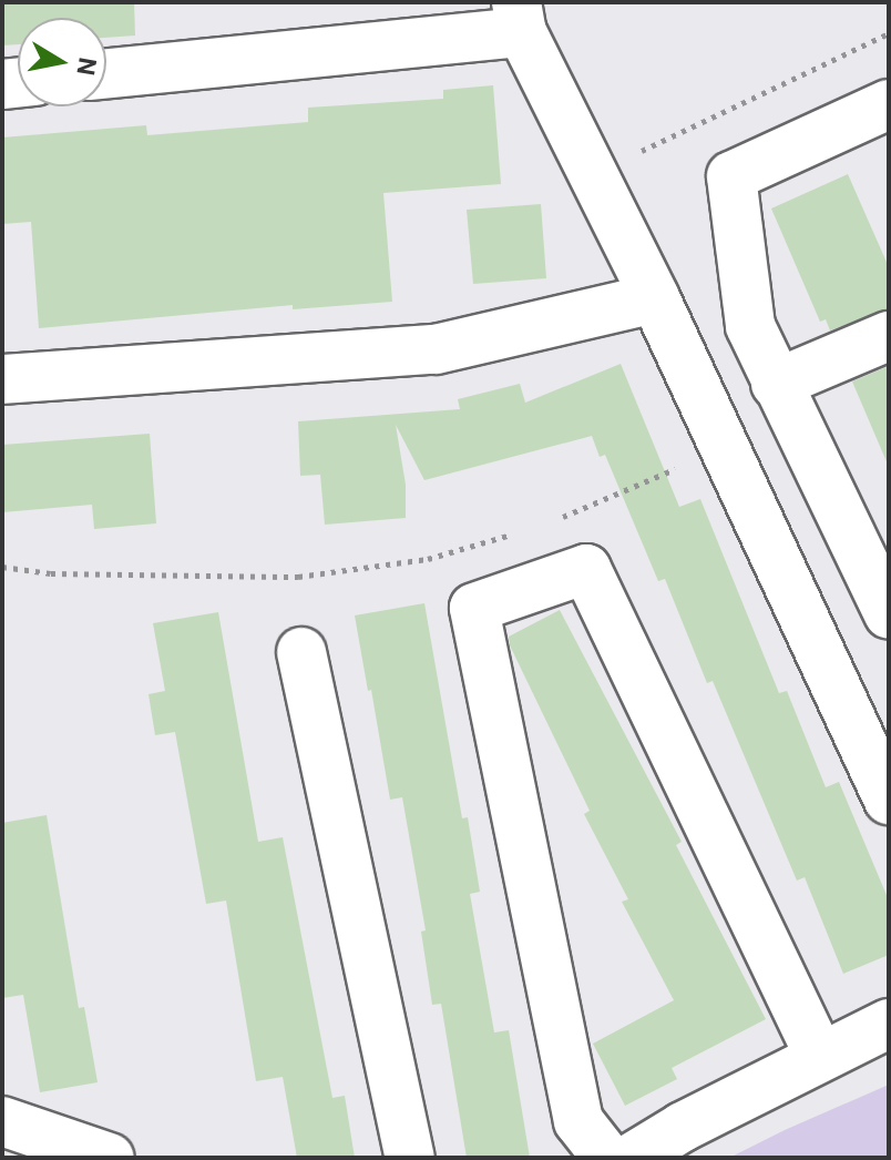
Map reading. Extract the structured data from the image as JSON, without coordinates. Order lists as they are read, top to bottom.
{
  "north": "right"
}
